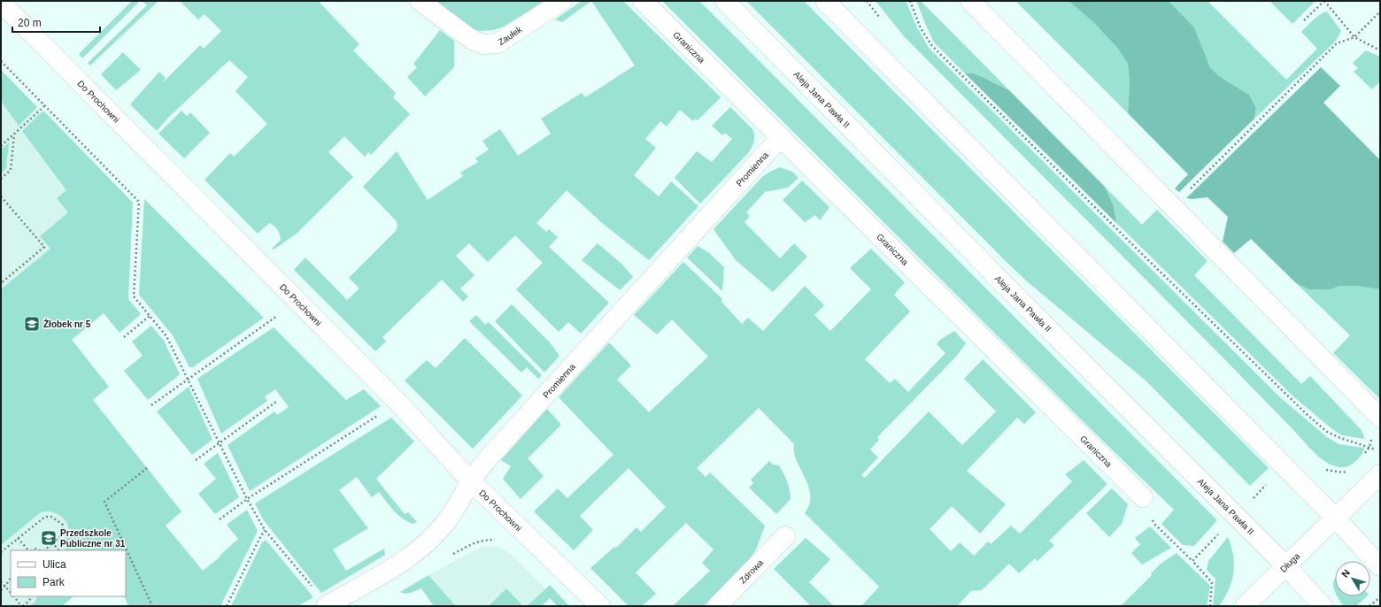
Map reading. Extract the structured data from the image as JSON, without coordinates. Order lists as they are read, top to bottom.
{
  "streets": {
    "street": [
      "Zaułek",
      "Graniczna",
      "Aleja Jana Pawła II",
      "Do Prochowni",
      "Promienna",
      "Długa",
      "Zdrowa"
    ]
  },
  "crossings": [
    ["Graniczna", "Promienna"],
    ["Aleja Jana Pawła II", "Długa"],
    ["Do Prochowni", "Promienna"]
  ],
  "places": {
    "school or university": ["Żłobek nr 5", "Przedszkole Publiczne nr 31"]
  },
  "legend": ["Ulica", "Park"],
  "scale_bar": "20 m",
  "north": "top left"
}
